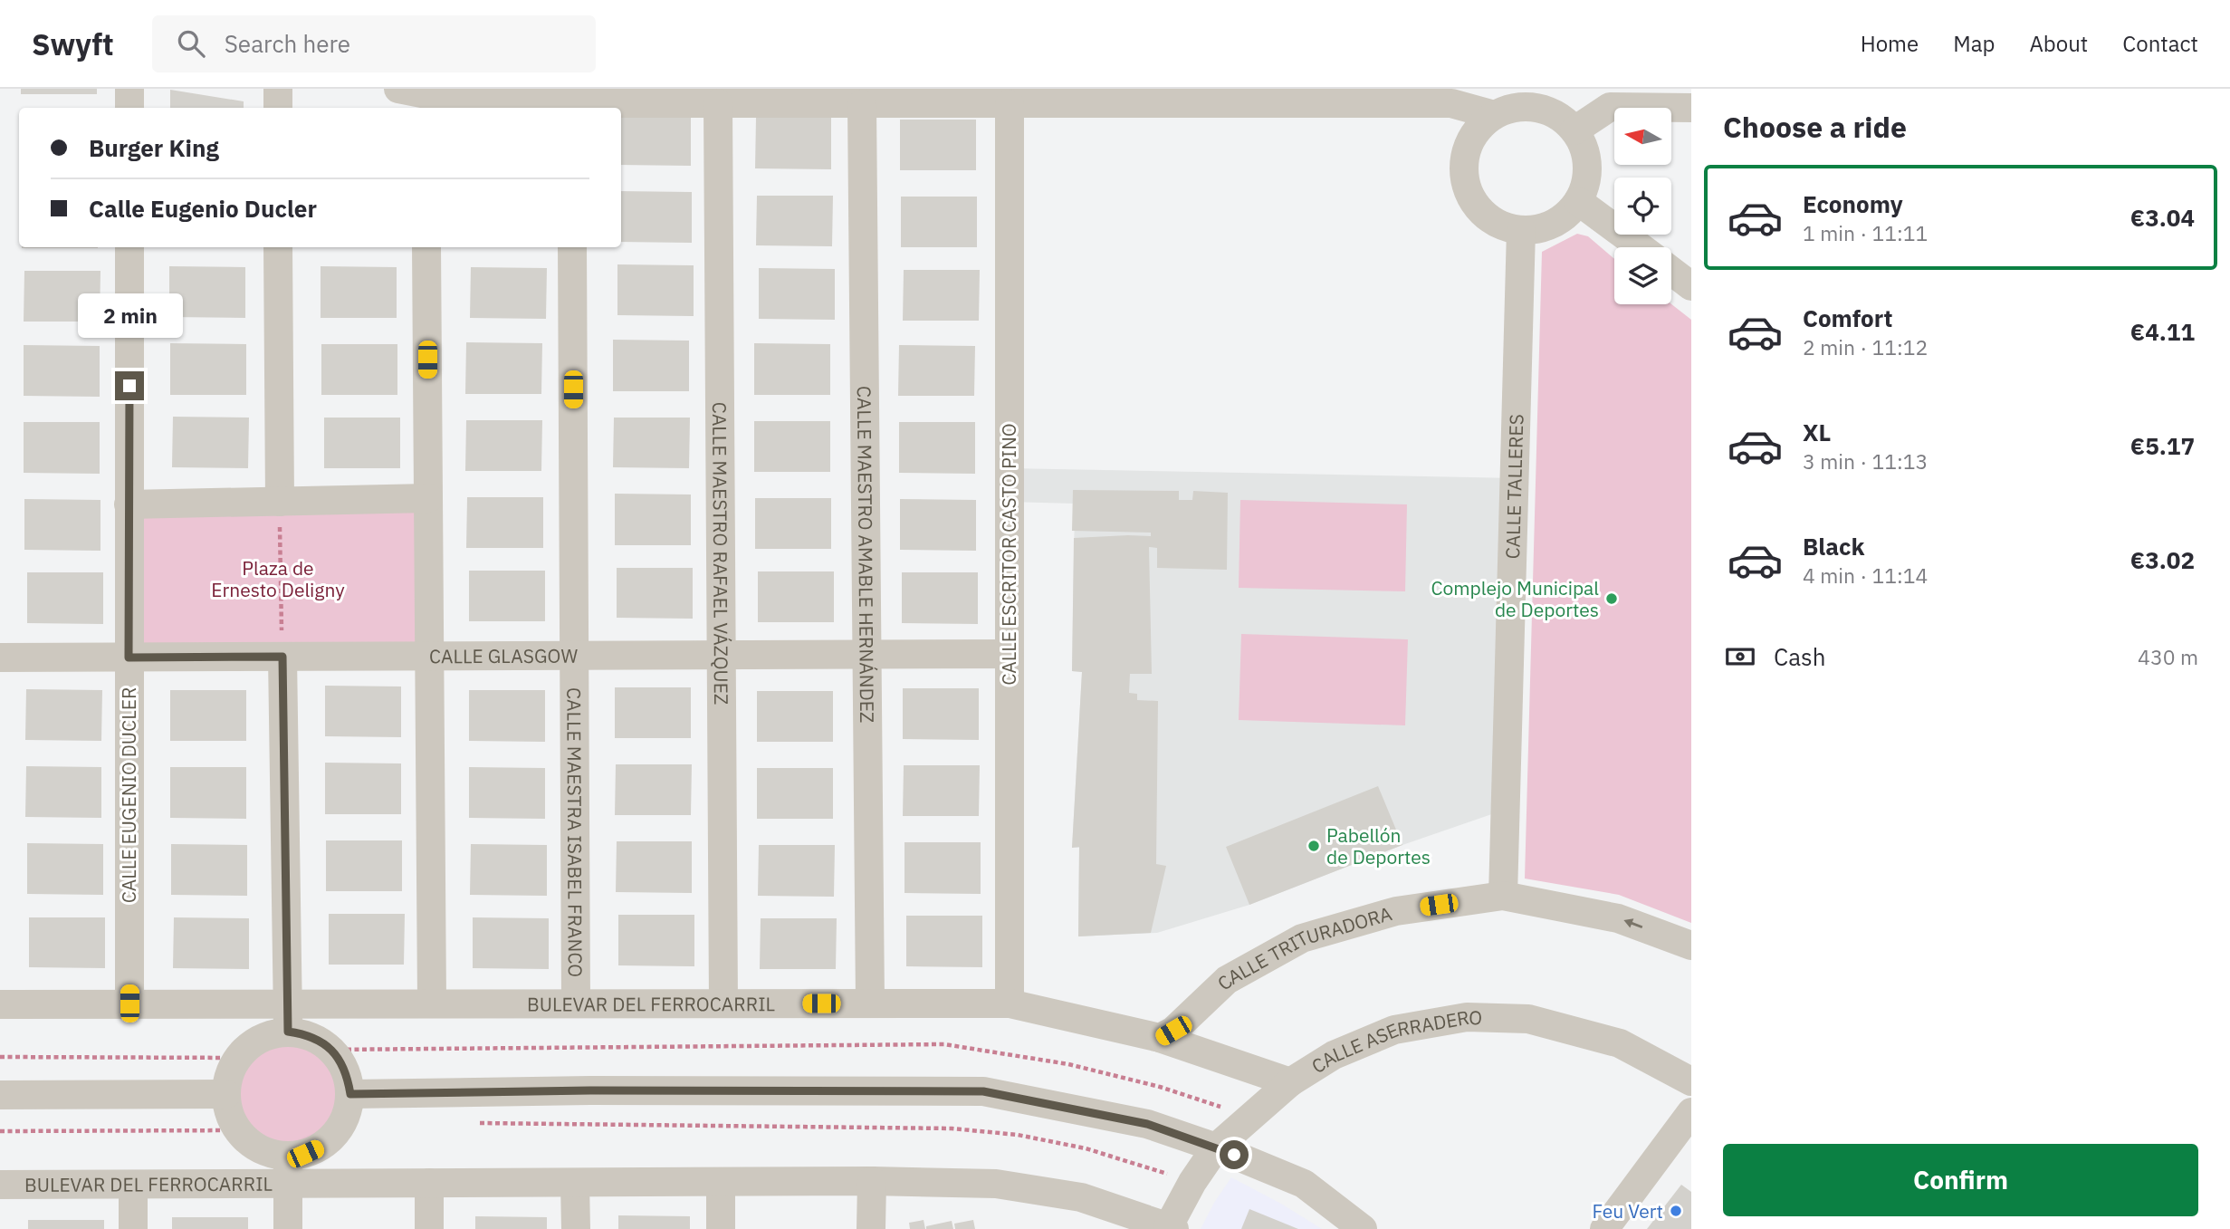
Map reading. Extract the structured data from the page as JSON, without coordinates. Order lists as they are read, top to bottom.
{
  "streets": {
    "street": [
      "CALLE TALLERES",
      "CALLE MAESTRO RAFAEL VÁZQUEZ",
      "CALLE MAESTRO AMABLE HERNÁNDEZ",
      "CALLE ESCRITOR CASTO PINO",
      "CALLE GLASGOW",
      "CALLE EUGENIO DUCLER",
      "CALLE MAESTRA ISABEL FRANCO",
      "CALLE TRITURADORA",
      "BULEVAR DEL FERROCARRIL",
      "CALLE ASERRADERO"
    ]
  },
  "crossings": [
    ["CALLE TALLERES", "CALLE TRITURADORA"],
    ["CALLE MAESTRO RAFAEL VÁZQUEZ", "CALLE GLASGOW"],
    ["CALLE MAESTRO RAFAEL VÁZQUEZ", "BULEVAR DEL FERROCARRIL"],
    ["CALLE MAESTRO AMABLE HERNÁNDEZ", "CALLE GLASGOW"],
    ["CALLE MAESTRO AMABLE HERNÁNDEZ", "BULEVAR DEL FERROCARRIL"],
    ["CALLE ESCRITOR CASTO PINO", "CALLE GLASGOW"],
    ["CALLE ESCRITOR CASTO PINO", "BULEVAR DEL FERROCARRIL"],
    ["CALLE GLASGOW", "CALLE EUGENIO DUCLER"],
    ["CALLE GLASGOW", "CALLE MAESTRA ISABEL FRANCO"],
    ["CALLE EUGENIO DUCLER", "BULEVAR DEL FERROCARRIL"],
    ["CALLE MAESTRA ISABEL FRANCO", "BULEVAR DEL FERROCARRIL"],
    ["CALLE TRITURADORA", "BULEVAR DEL FERROCARRIL"],
    ["BULEVAR DEL FERROCARRIL", "CALLE ASERRADERO"]
  ],
  "parks": ["Plaza de Ernesto Deligny"],
  "places": ["Complejo Municipal de Deportes", "Pabellón de Deportes", "Feu Vert"],
  "north": "left",
  "page": {
    "header": "Swyft",
    "search": "Search here",
    "nav": [
      "Home",
      "Map",
      "About",
      "Contact"
    ],
    "heading": "Choose a ride",
    "banner": ["Burger King", "Calle Eugenio Ducler"],
    "list": [
      {
        "name": "Economy",
        "note": "1 min · 11:11",
        "value": "€3.04"
      },
      {
        "name": "Comfort",
        "note": "2 min · 11:12",
        "value": "€4.11"
      },
      {
        "name": "XL",
        "note": "3 min · 11:13",
        "value": "€5.17"
      },
      {
        "name": "Black",
        "note": "4 min · 11:14",
        "value": "€3.02"
      }
    ],
    "bubble": "2 min",
    "pay": ["Cash", "430 m"],
    "buttons": "Confirm"
  }
}
